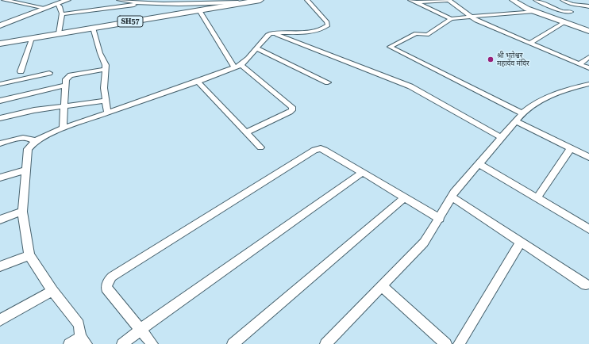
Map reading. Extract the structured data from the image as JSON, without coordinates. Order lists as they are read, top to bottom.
{
  "streets": {
    "main road": ["SH57"]
  },
  "places": ["श्री भूतेश्वर महादेव मंदिर"]
}
